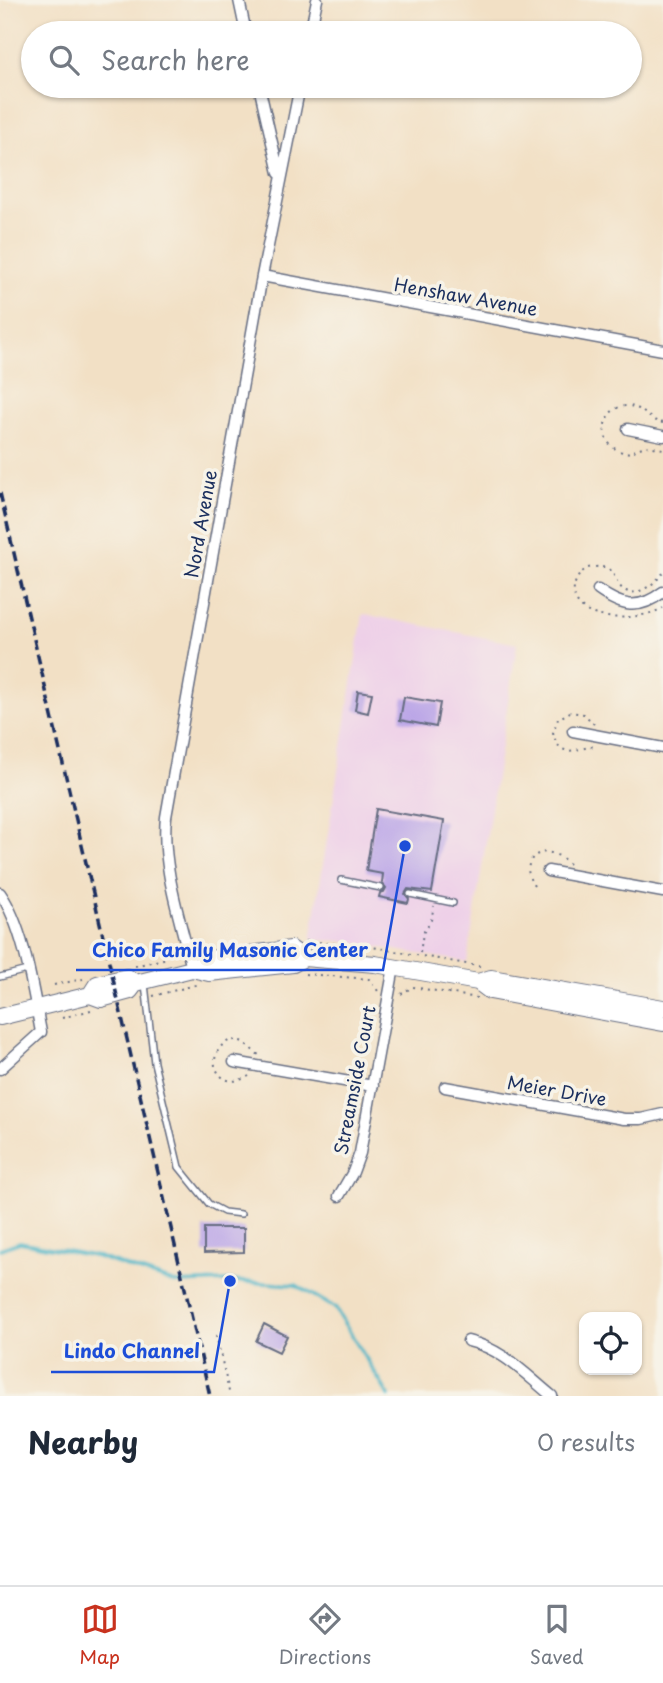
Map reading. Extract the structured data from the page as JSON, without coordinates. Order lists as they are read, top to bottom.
{
  "streets": {
    "street": [
      "Henshaw Avenue",
      "Nord Avenue",
      "Streamside Court",
      "Meier Drive"
    ]
  },
  "crossings": [
    ["Henshaw Avenue", "Nord Avenue"]
  ],
  "places": ["Chico Family Masonic Center", "Lindo Channel"],
  "page": {
    "search": "Search here",
    "heading": ["Nearby", "0 results"],
    "nav": ["Map", "Directions", "Saved"]
  }
}
